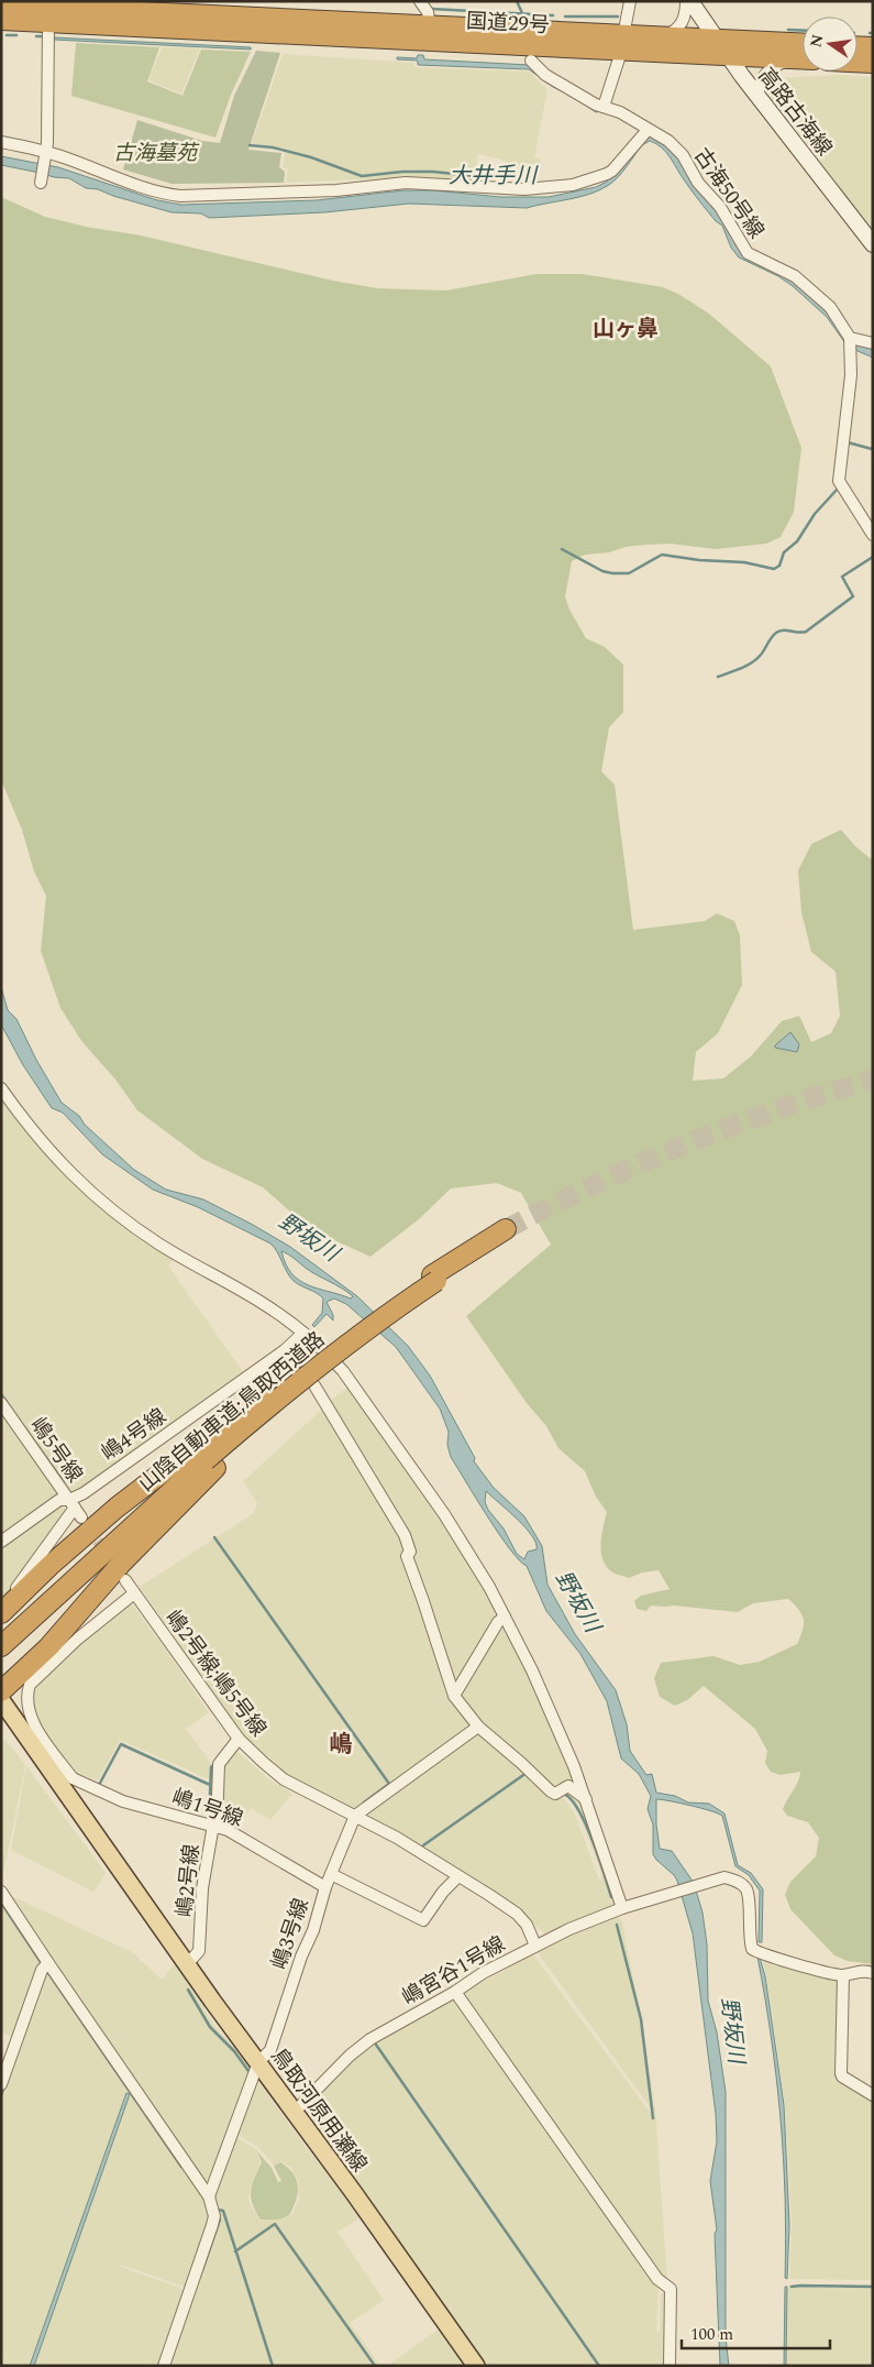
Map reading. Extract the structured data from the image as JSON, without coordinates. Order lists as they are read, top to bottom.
{
  "streets": {
    "highway": ["国道29号", "山陰自動車道;鳥取西道路"],
    "main road": ["高路古海線", "鳥取河原用瀬線"],
    "street": [
      "古海50号線",
      "嶋4号線",
      "嶋5号線",
      "嶋2号線;嶋5号線",
      "嶋1号線",
      "嶋2号線",
      "嶋3号線",
      "嶋宮谷1号線"
    ]
  },
  "crossings": [
    ["国道29号", "高路古海線"],
    ["嶋4号線", "嶋5号線"],
    ["嶋2号線;嶋5号線", "嶋2号線"],
    ["嶋2号線;嶋5号線", "嶋3号線"],
    ["嶋2号線;嶋5号線", "嶋宮谷1号線"],
    ["嶋1号線", "嶋2号線"],
    ["嶋1号線", "嶋3号線"],
    ["嶋1号線", "鳥取河原用瀬線"],
    ["嶋2号線", "鳥取河原用瀬線"],
    ["嶋3号線", "鳥取河原用瀬線"],
    ["嶋宮谷1号線", "鳥取河原用瀬線"]
  ],
  "districts": ["山ヶ鼻", "嶋"],
  "water": ["大井手川", "野坂川"],
  "parks": ["古海墓苑"],
  "scale_bar": "100 m",
  "north": "left"
}
